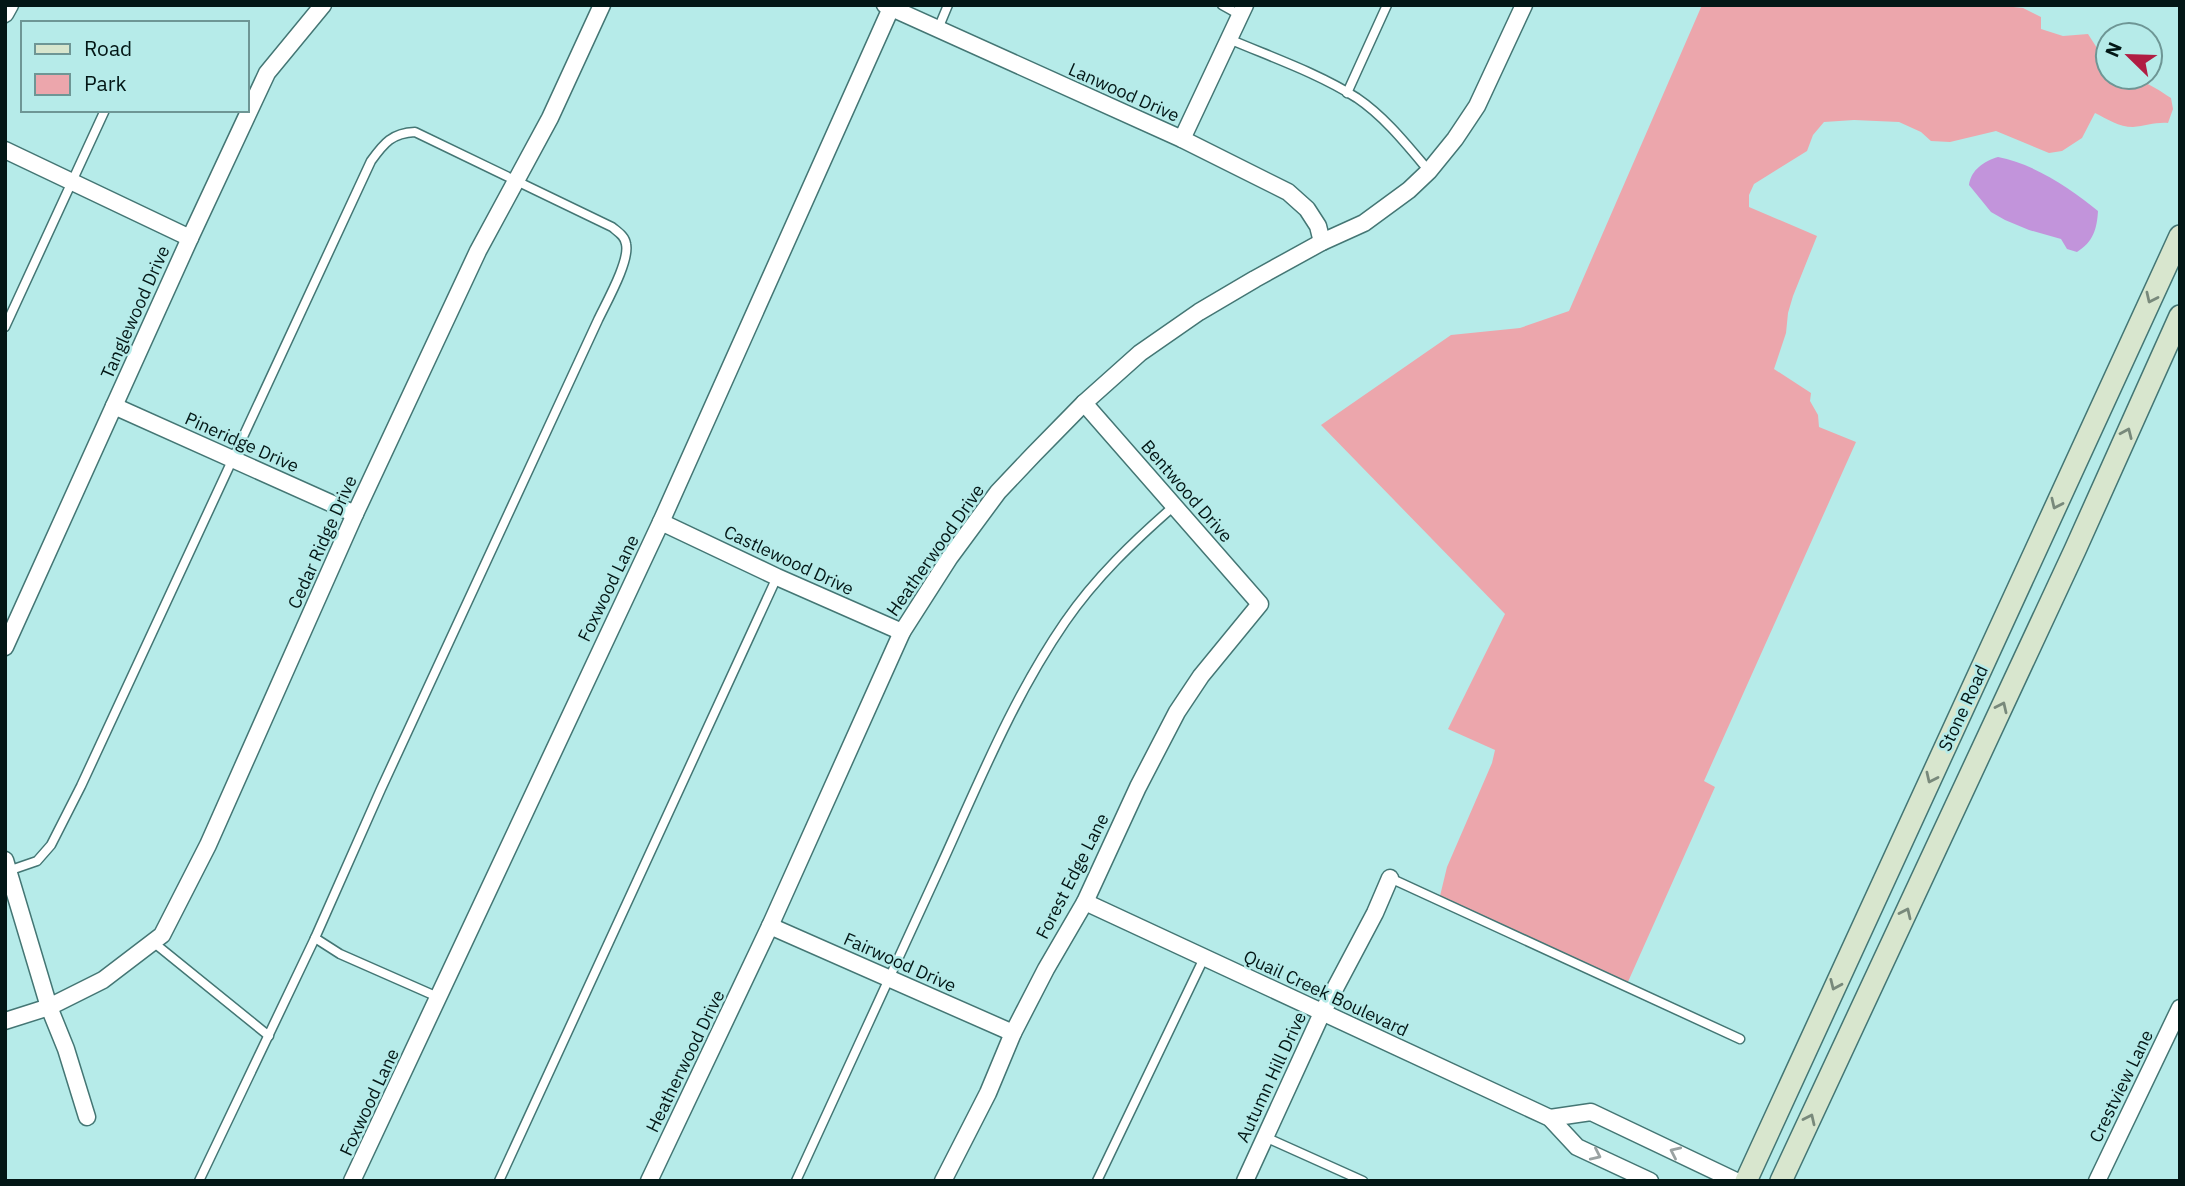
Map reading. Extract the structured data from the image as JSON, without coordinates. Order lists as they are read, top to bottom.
{
  "streets": {
    "main road": ["Stone Road"],
    "street": [
      "Lanwood Drive",
      "Tanglewood Drive",
      "Pineridge Drive",
      "Bentwood Drive",
      "Cedar Ridge Drive",
      "Heatherwood Drive",
      "Castlewood Drive",
      "Foxwood Lane",
      "Forest Edge Lane",
      "Fairwood Drive",
      "Quail Creek Boulevard",
      "Autumn Hill Drive",
      "Crestview Lane"
    ]
  },
  "crossings": [
    ["Lanwood Drive", "Heatherwood Drive"],
    ["Lanwood Drive", "Foxwood Lane"],
    ["Tanglewood Drive", "Pineridge Drive"],
    ["Pineridge Drive", "Cedar Ridge Drive"],
    ["Bentwood Drive", "Heatherwood Drive"],
    ["Bentwood Drive", "Forest Edge Lane"],
    ["Heatherwood Drive", "Castlewood Drive"],
    ["Heatherwood Drive", "Fairwood Drive"],
    ["Castlewood Drive", "Foxwood Lane"],
    ["Forest Edge Lane", "Fairwood Drive"],
    ["Forest Edge Lane", "Quail Creek Boulevard"],
    ["Quail Creek Boulevard", "Autumn Hill Drive"]
  ],
  "legend": ["Road", "Park"],
  "north": "top left"
}
